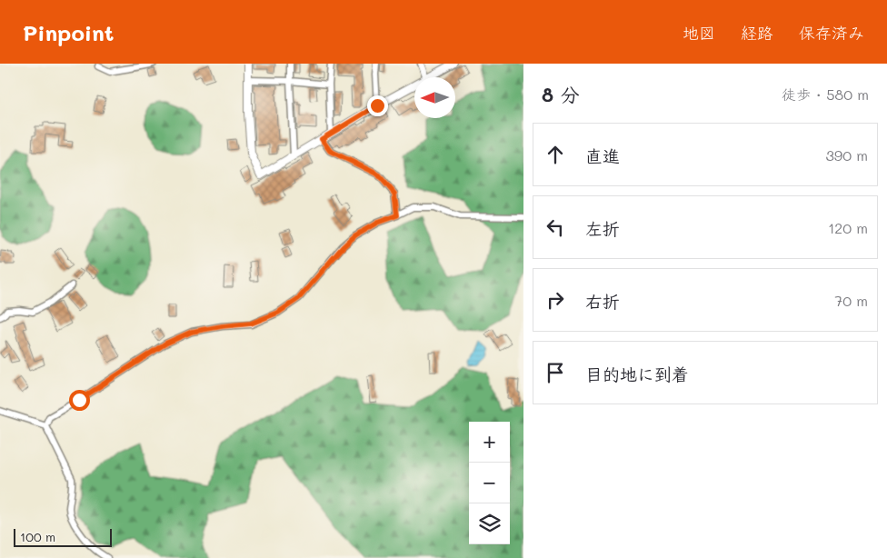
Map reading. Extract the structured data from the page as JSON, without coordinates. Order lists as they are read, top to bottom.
{
  "scale_bar": "100 m",
  "north": "left",
  "page": {
    "header": "Pinpoint",
    "nav": ["地図", "経路", "保存済み"],
    "heading": ["8 分", "徒歩 · 580 m"],
    "list": [
      ["直進", "390 m"],
      ["左折", "120 m"],
      ["右折", "70 m"],
      "目的地に到着"
    ],
    "map_buttons": ["+", "−"],
    "scale": "100 m"
  }
}
